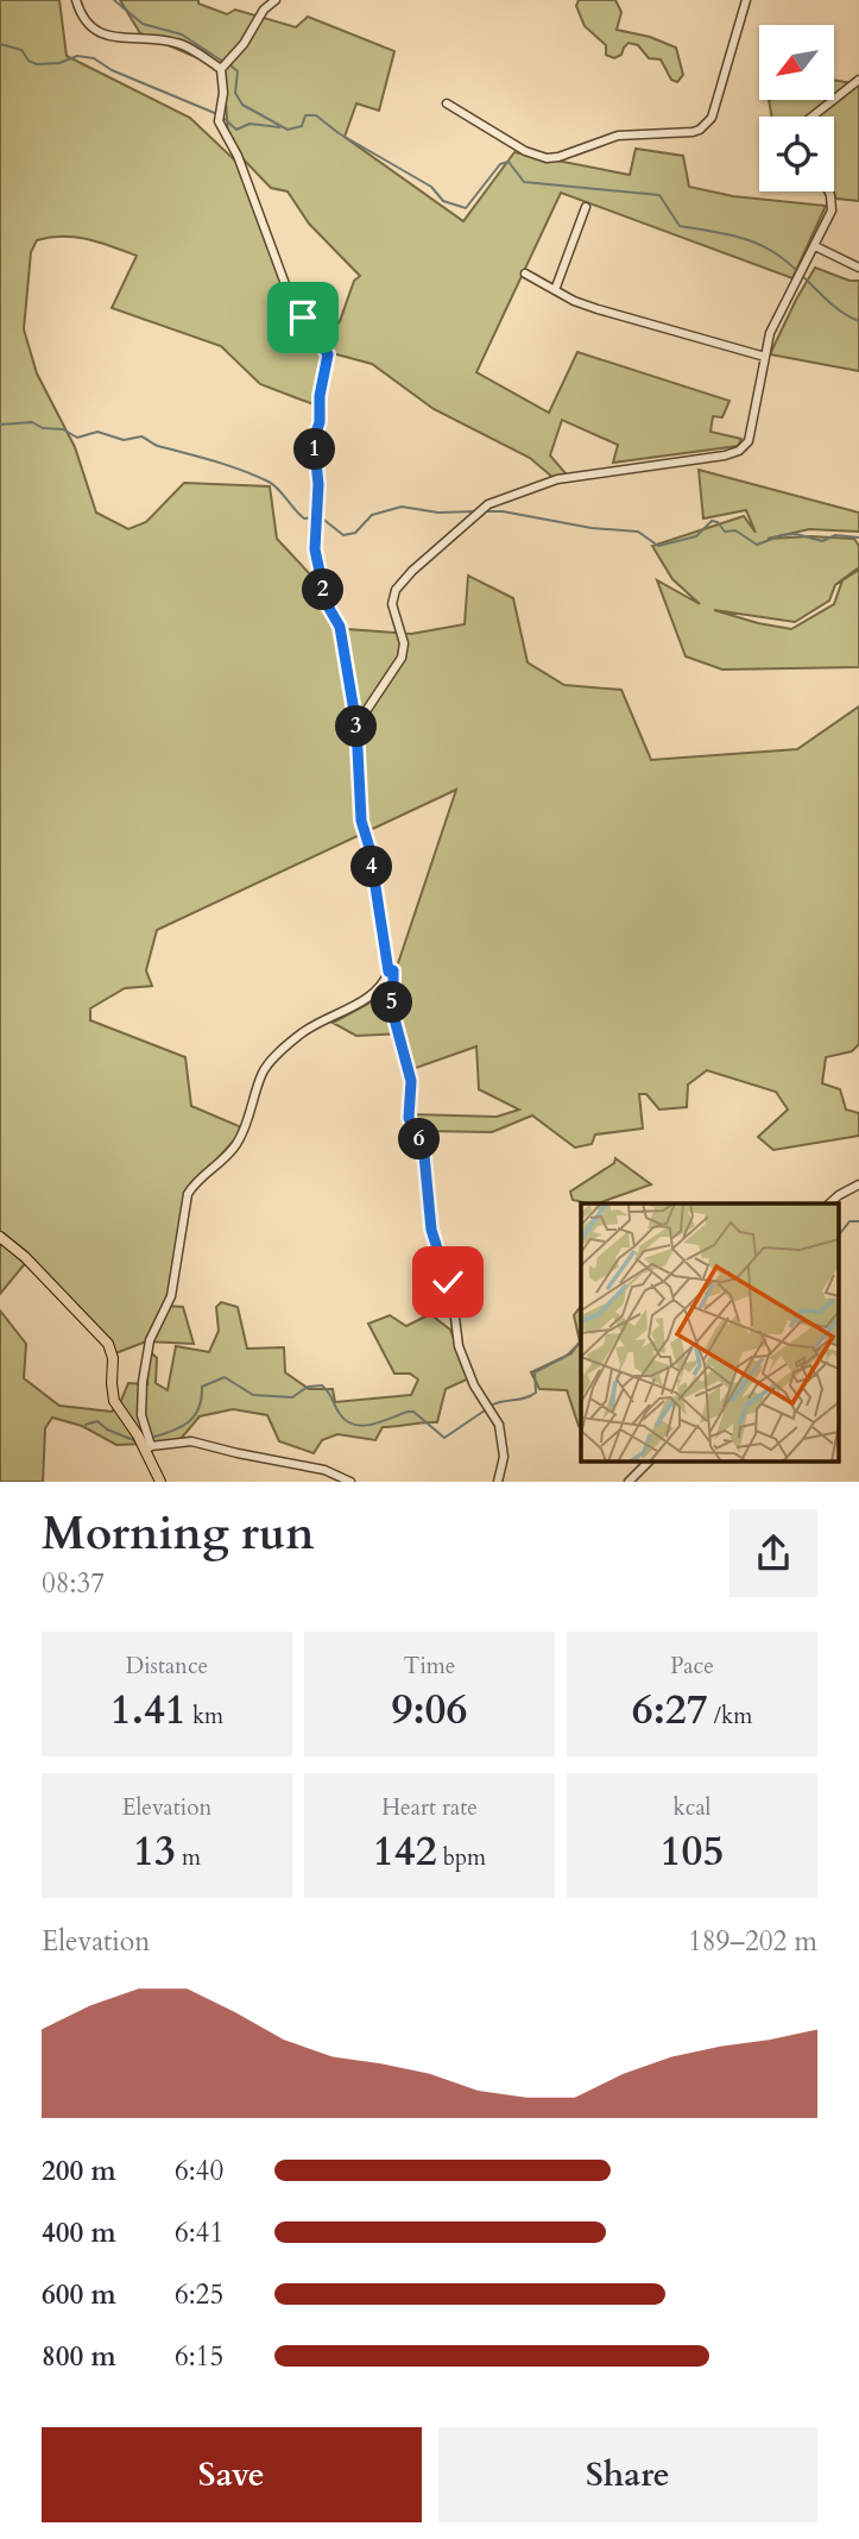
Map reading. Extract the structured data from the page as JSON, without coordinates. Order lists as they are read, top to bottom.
{
  "north": "bottom left",
  "page": {
    "pins": [
      "1",
      "2",
      "3",
      "4",
      "5",
      "6"
    ],
    "heading": ["Morning run", "08:37"],
    "stats": [
      ["Distance", "1.41 km"],
      ["Time", "9:06"],
      ["Pace", "6:27 /km"],
      ["Elevation", "13 m"],
      ["Heart rate", "142 bpm"],
      ["kcal", "105"]
    ],
    "chart": ["Elevation", "189–202 m"],
    "list": [
      {
        "name": "200 m",
        "note": "6:40"
      },
      {
        "name": "400 m",
        "note": "6:41"
      },
      {
        "name": "600 m",
        "note": "6:25"
      },
      {
        "name": "800 m",
        "note": "6:15"
      }
    ],
    "buttons": ["Save", "Share"]
  }
}
